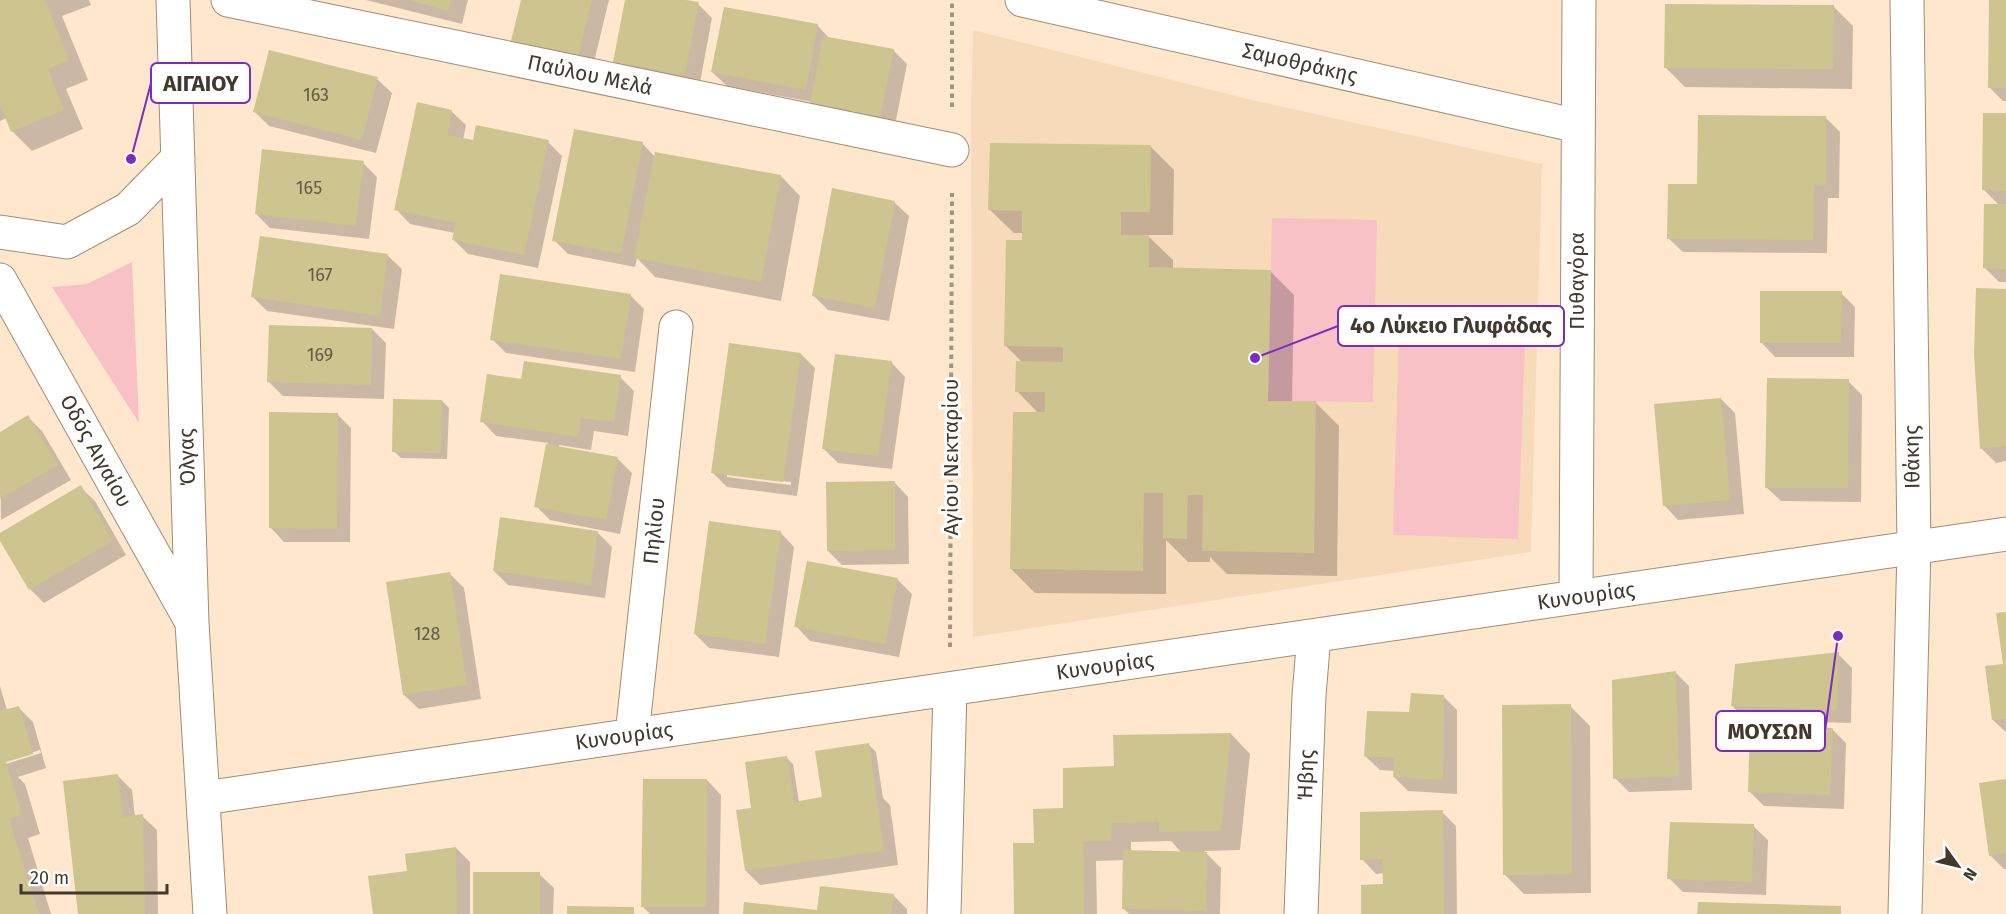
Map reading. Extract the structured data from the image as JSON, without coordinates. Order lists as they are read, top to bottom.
{
  "streets": {
    "street": [
      "Σαμοθράκης",
      "Παύλου Μελά",
      "Πυθαγόρα",
      "Οδóς Αιγαίου",
      "Όλγας",
      "Ιθάκης",
      "Πηλίου",
      "Κυνουρίας",
      "Ήβης"
    ],
    "path": ["Αγίου Νεκταρίου"]
  },
  "crossings": [
    ["Σαμοθράκης", "Πυθαγόρα"],
    ["Παύλου Μελά", "Αγίου Νεκταρίου"],
    ["Πυθαγόρα", "Κυνουρίας"],
    ["Οδóς Αιγαίου", "Όλγας"],
    ["Όλγας", "Κυνουρίας"],
    ["Αγίου Νεκταρίου", "Κυνουρίας"],
    ["Ιθάκης", "Κυνουρίας"],
    ["Πηλίου", "Κυνουρίας"],
    ["Κυνουρίας", "Ήβης"]
  ],
  "places": ["ΑΙΓΑΙΟΥ", "4ο Λύκειο Γλυφάδας", "ΜΟΥΣΩΝ"],
  "house_numbers": [
    "163",
    "165",
    "167",
    "169",
    "128"
  ],
  "scale_bar": "20 m",
  "north": "bottom right"
}
